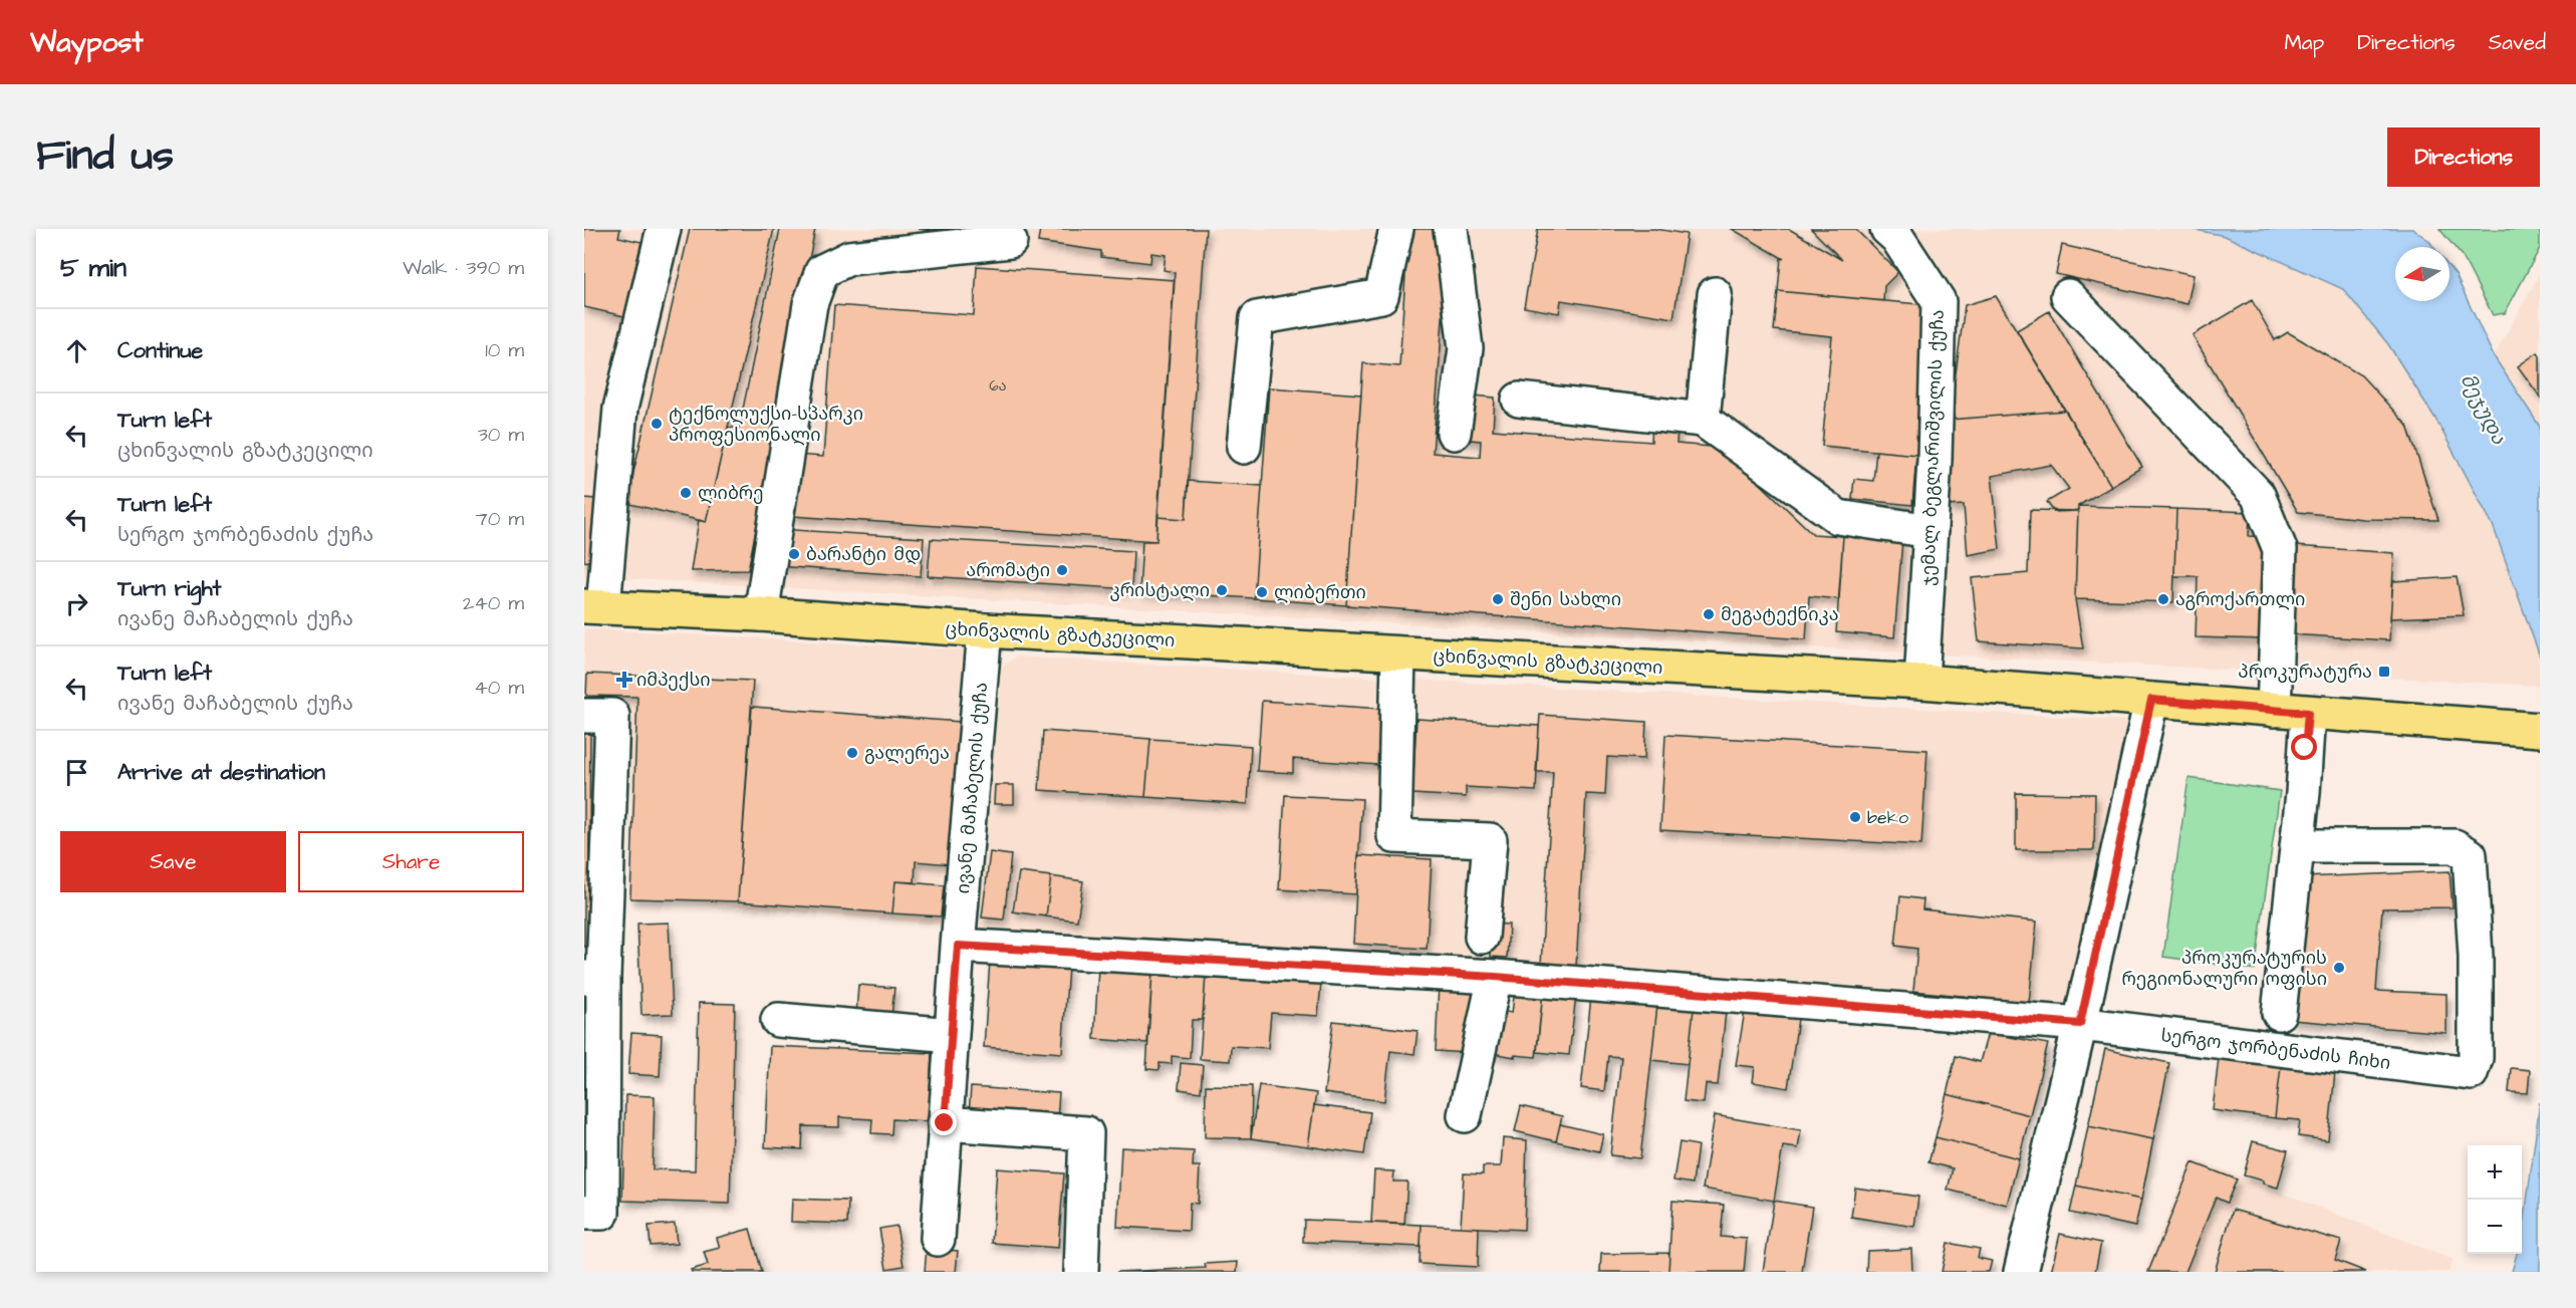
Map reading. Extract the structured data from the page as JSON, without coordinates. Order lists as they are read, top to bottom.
{
  "streets": {
    "main road": ["ცხინვალის გზატკეცილი"],
    "street": ["ჯემალ ბეგლარიშვილის ქუჩა", "ივანე მაჩაბელის ქუჩა", "სერგო ჯორბენაძის ჩიხი"]
  },
  "crossings": [
    ["ჯემალ ბეგლარიშვილის ქუჩა", "ცხინვალის გზატკეცილი"],
    ["ცხინვალის გზატკეცილი", "ივანე მაჩაბელის ქუჩა"]
  ],
  "water": ["მეჯუდა"],
  "places": {
    "other": [
      "ტექნოლუქსი-სპარკი პროფესიონალი",
      "ლიბრე",
      "ბარანტი მდ",
      "არომატი",
      "კრისტალი",
      "ლიბერთი",
      "შენი სახლი",
      "აგროქართლი",
      "მეგატექნიკა",
      "გალერეა",
      "beko",
      "პროკურატურის რეგიონალური ოფისი"
    ],
    "transit": ["პროკურატურა"],
    "health": ["იმპექსი"]
  },
  "house_numbers": ["6ა"],
  "north": "left",
  "page": {
    "header": "Waypost",
    "nav": ["Map", "Directions", "Saved"],
    "title": "Find us",
    "buttons": [
      "Directions",
      ["Save", "Share"]
    ],
    "heading": ["5 min", "Walk · 390 m"],
    "list": [
      ["Continue", "10 m"],
      ["Turn left", "ცხინვალის გზატკეცილი", "30 m"],
      ["Turn left", "სერგო ჯორბენაძის ქუჩა", "70 m"],
      ["Turn right", "ივანე მაჩაბელის ქუჩა", "240 m"],
      ["Turn left", "ივანე მაჩაბელის ქუჩა", "40 m"],
      "Arrive at destination"
    ],
    "map_buttons": ["+", "−"]
  }
}
